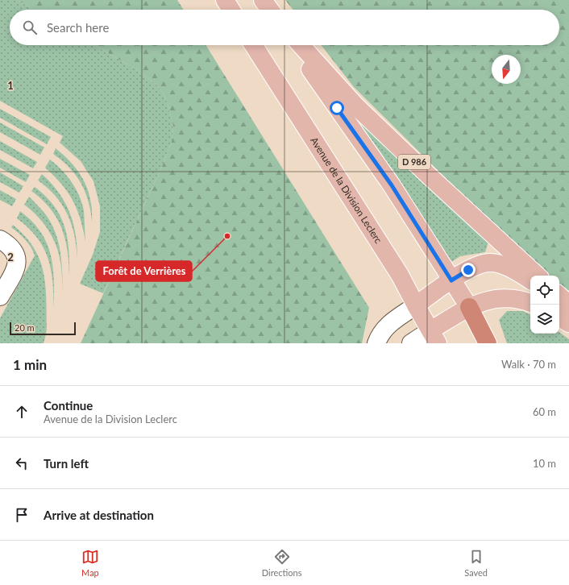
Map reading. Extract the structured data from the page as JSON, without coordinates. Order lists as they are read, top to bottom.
{
  "streets": {
    "main road": ["D 986", "Avenue de la Division Leclerc"]
  },
  "places": ["Forêt de Verrières"],
  "scale_bar": "20 m",
  "north": "bottom",
  "page": {
    "search": "Search here",
    "scale": "20 m",
    "heading": ["1 min", "Walk · 70 m"],
    "list": [
      ["Continue", "Avenue de la Division Leclerc", "60 m"],
      ["Turn left", "10 m"],
      "Arrive at destination"
    ],
    "nav": ["Map", "Directions", "Saved"]
  },
  "grid": {
    "rows": ["1", "2"]
  }
}
